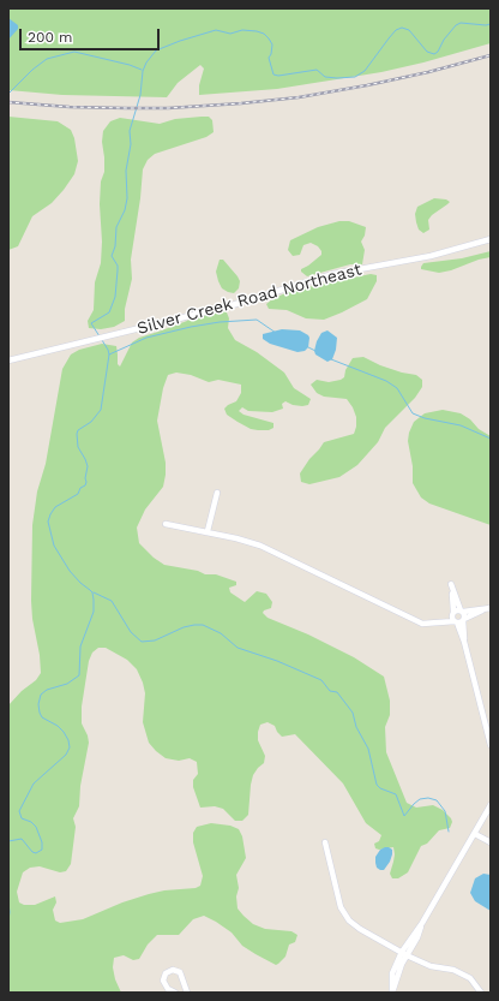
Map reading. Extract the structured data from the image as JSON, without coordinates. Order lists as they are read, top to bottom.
{
  "streets": {
    "street": ["Silver Creek Road Northeast"]
  },
  "scale_bar": "200 m"
}
